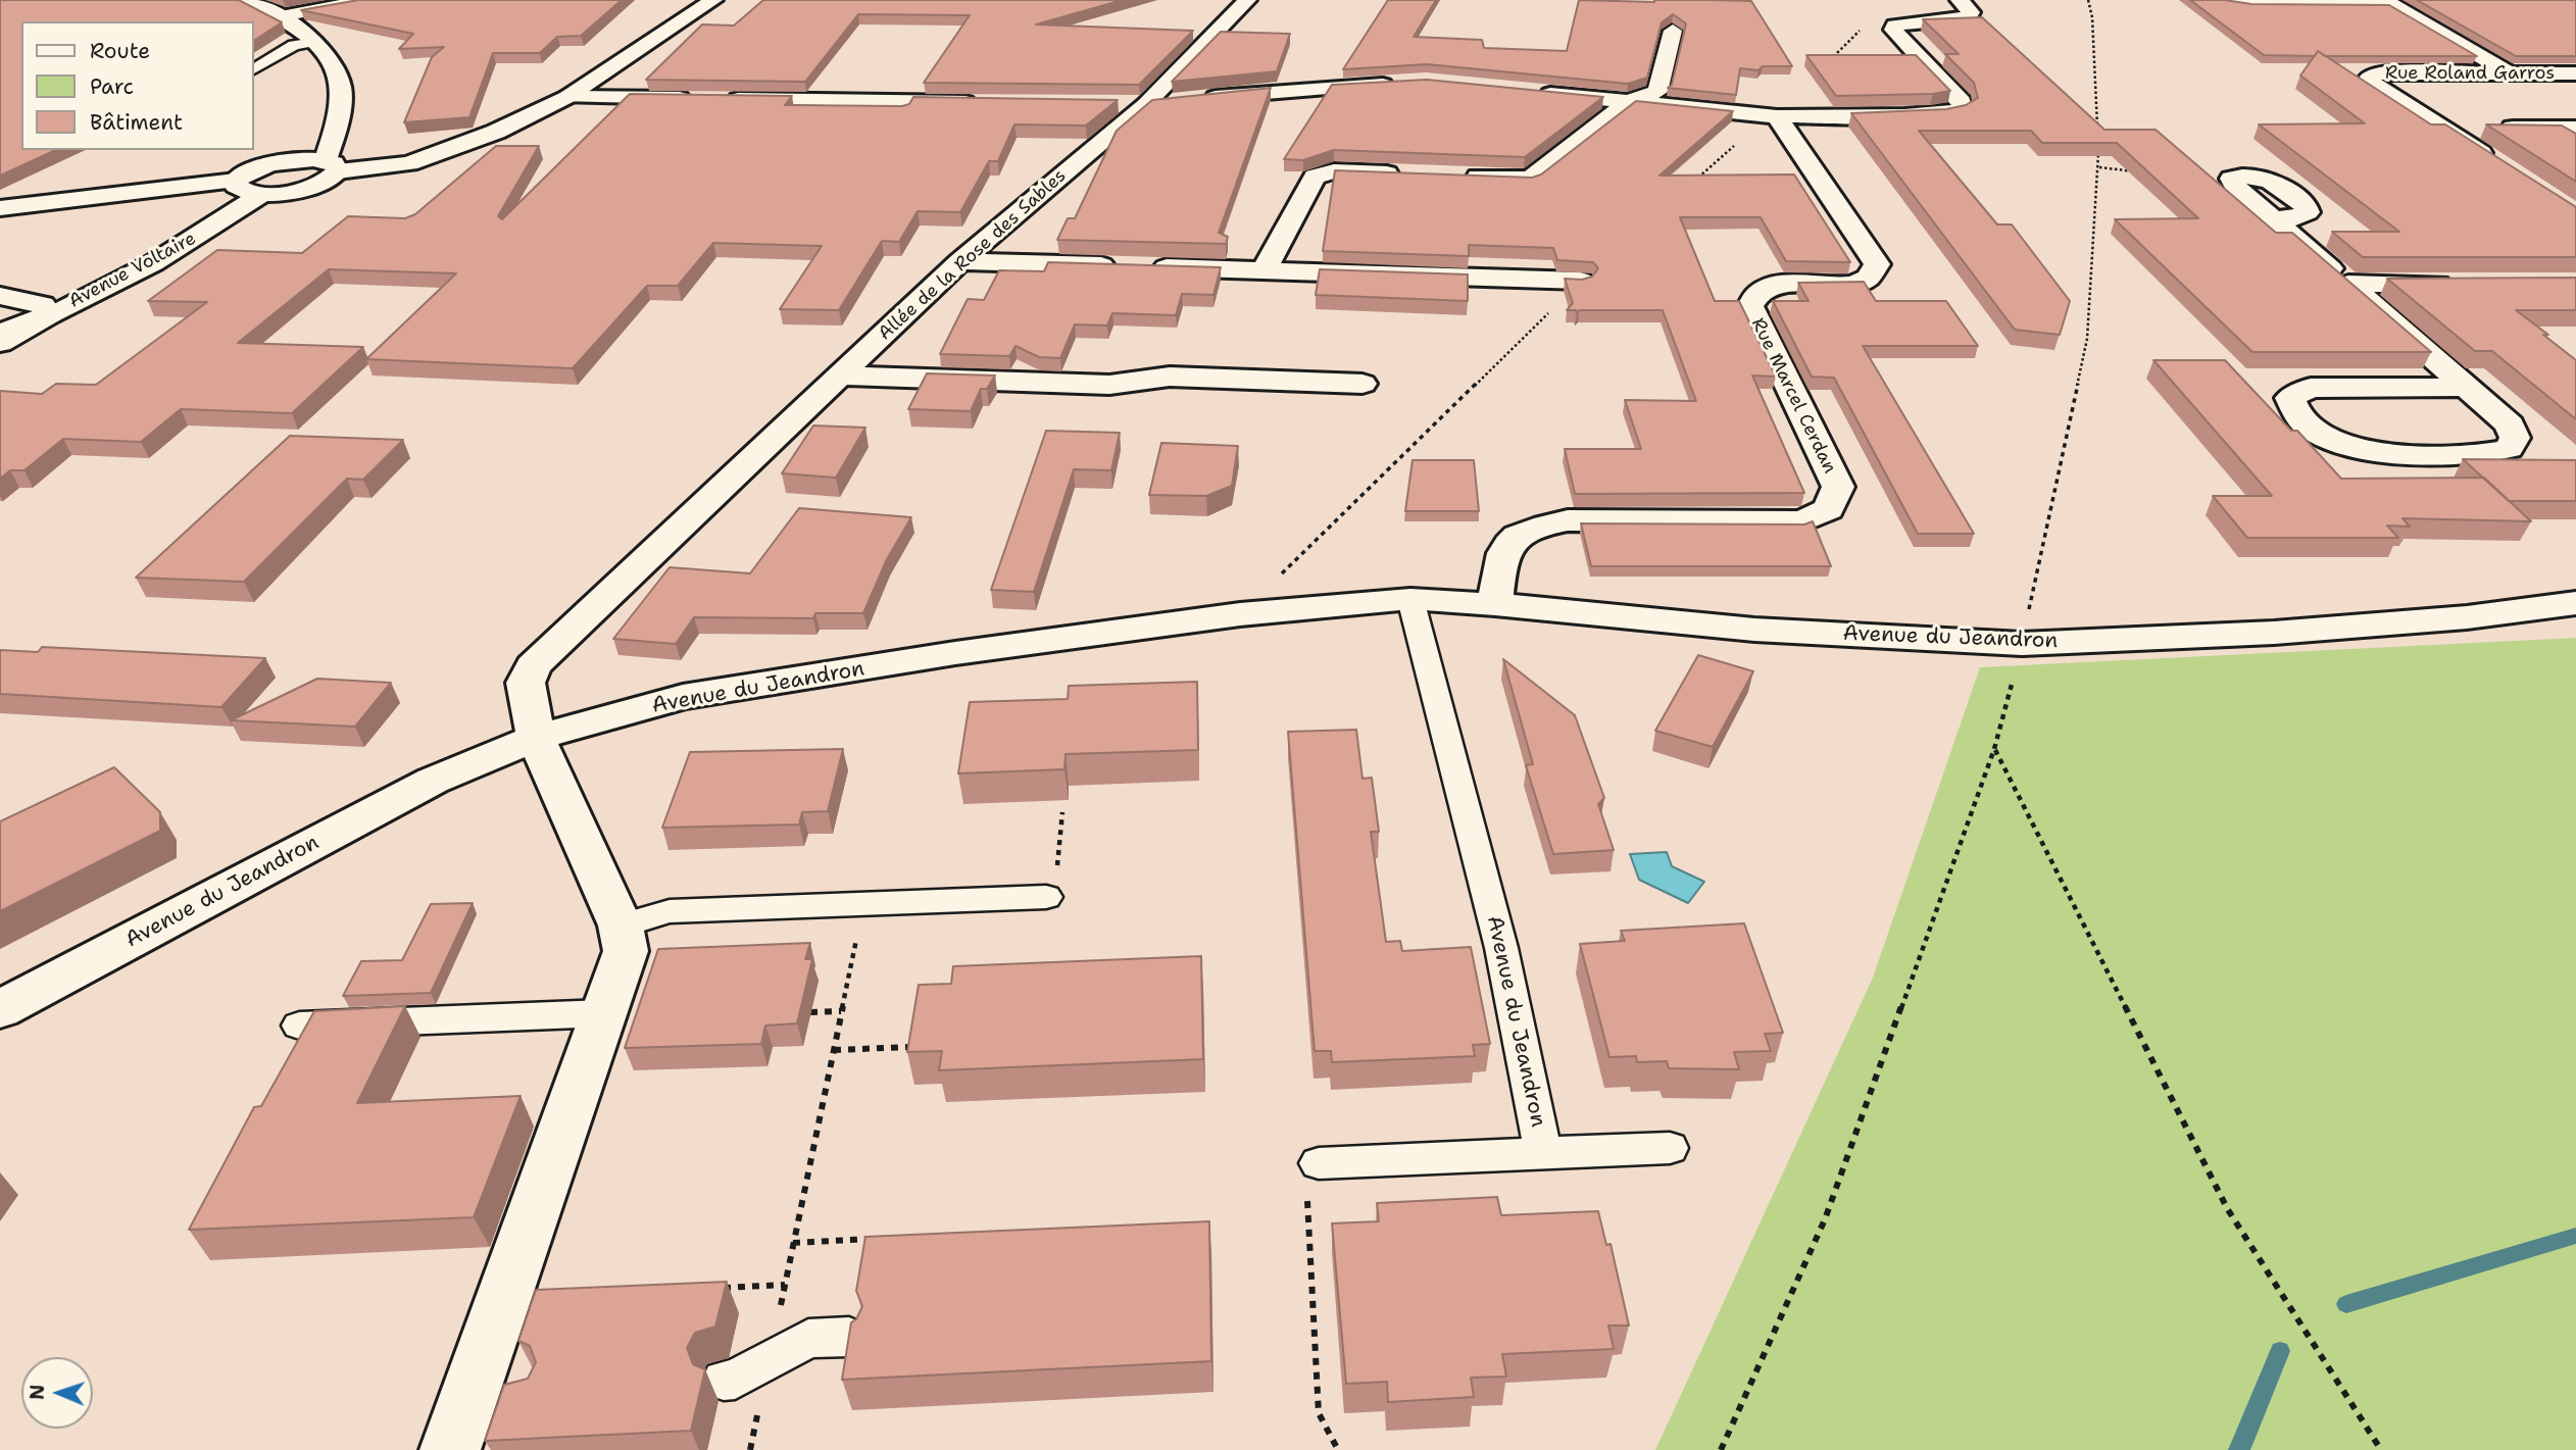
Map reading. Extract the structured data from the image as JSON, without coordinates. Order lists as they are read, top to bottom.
{
  "streets": {
    "street": [
      "Rue Roland Garros",
      "Allée de la Rose des Sables",
      "Avenue Voltaire",
      "Rue Marcel Cerdan",
      "Avenue du Jeandron"
    ]
  },
  "crossings": [
    ["Allée de la Rose des Sables", "Avenue du Jeandron"],
    ["Rue Marcel Cerdan", "Avenue du Jeandron"]
  ],
  "legend": ["Route", "Parc", "Bâtiment"],
  "north": "left"
}
